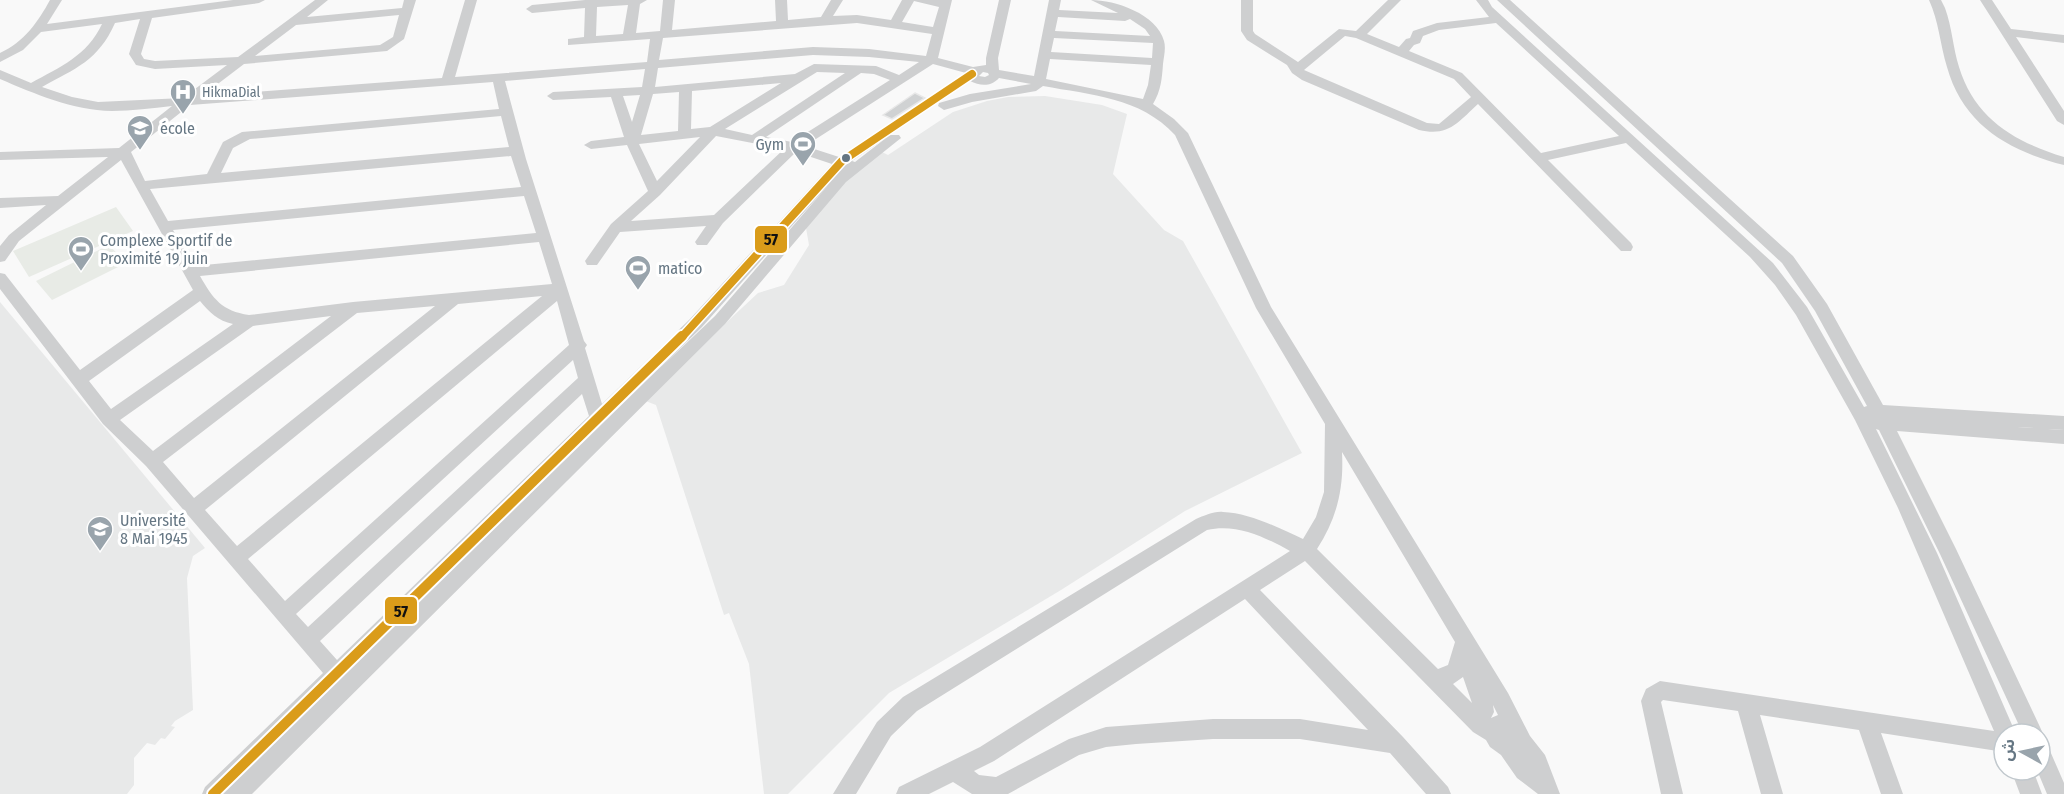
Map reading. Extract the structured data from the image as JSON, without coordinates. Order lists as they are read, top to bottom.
{
  "places": {
    "hospital": ["HikmaDial"],
    "school or university": ["école", "Université 8 Mai 1945"],
    "sports": ["Gym", "Complexe Sportif de Proximité 19 juin", "matico"]
  },
  "lines": ["transit line 57"],
  "north": "left"
}
